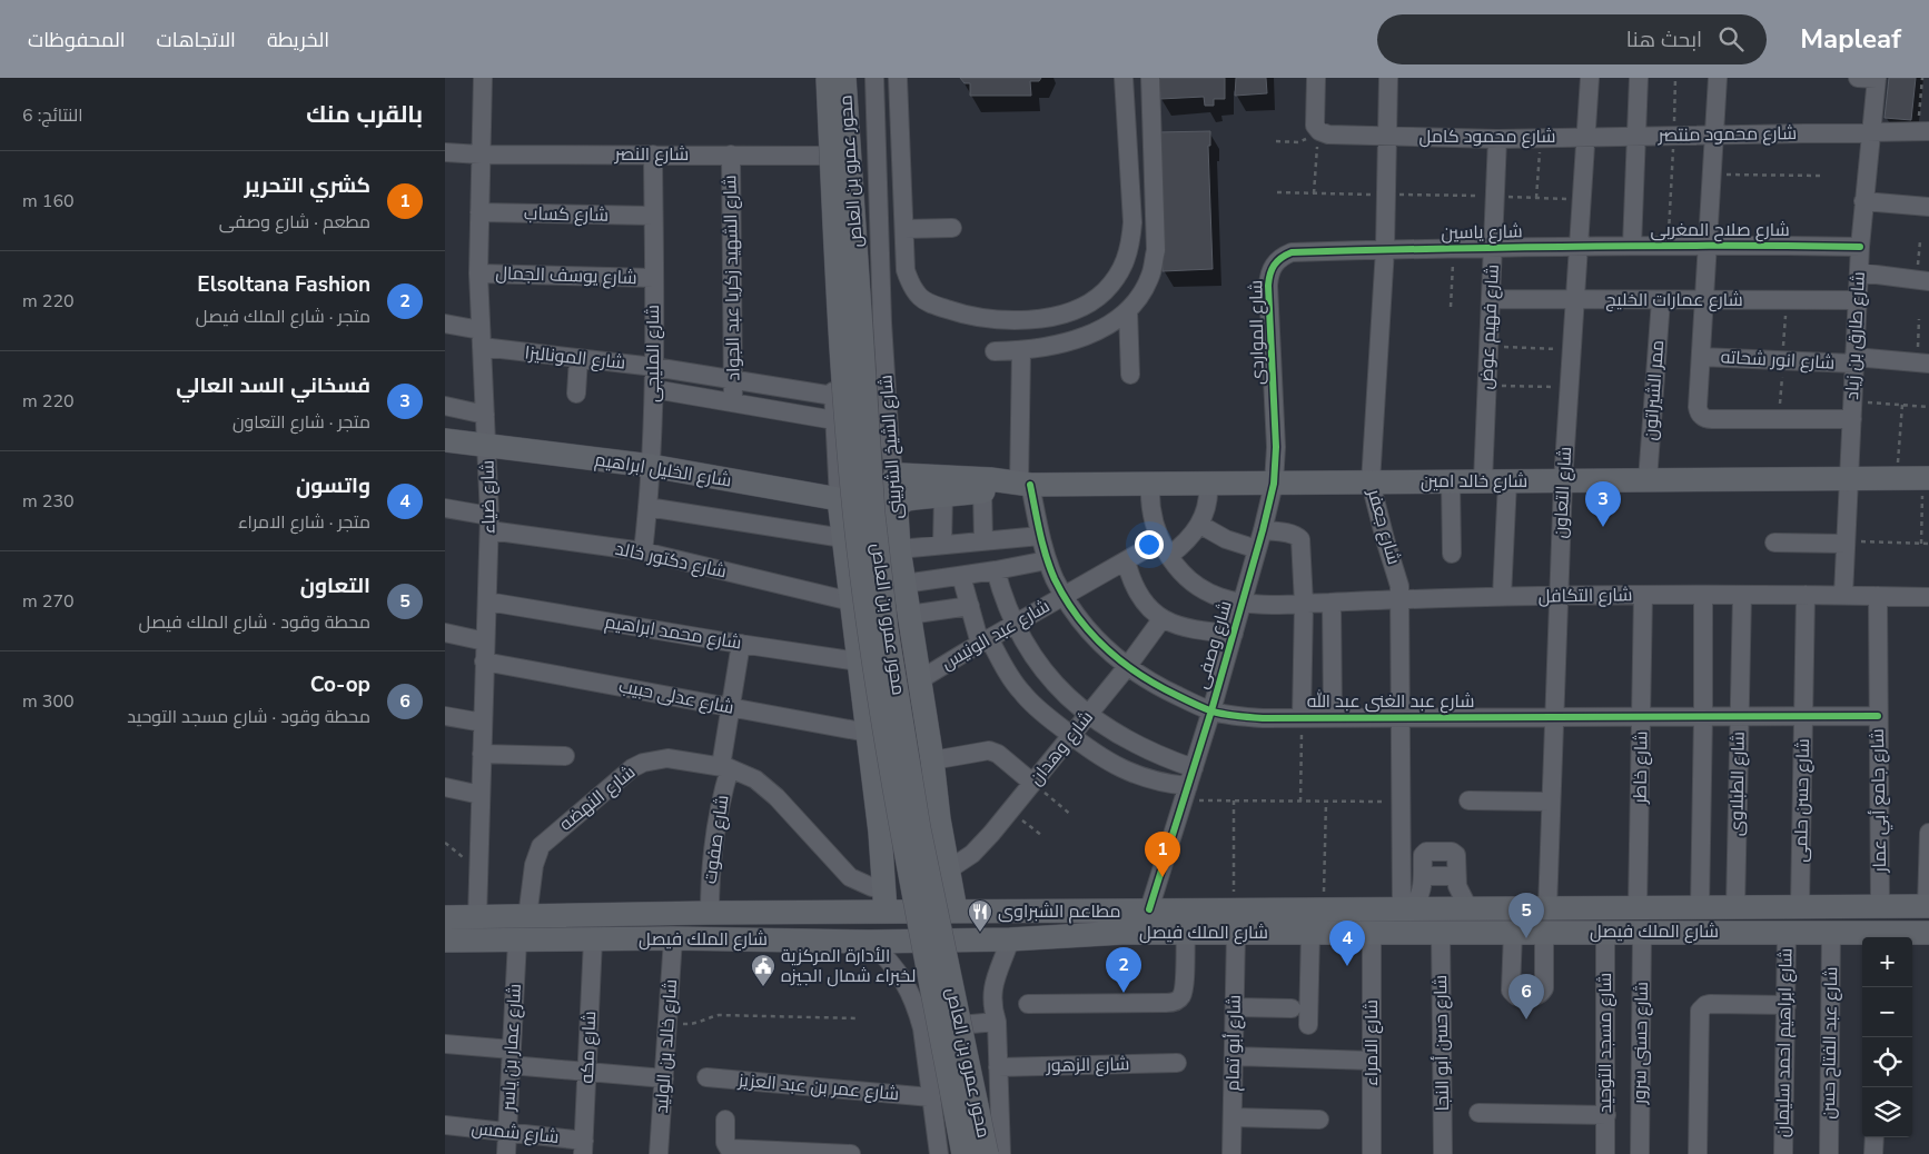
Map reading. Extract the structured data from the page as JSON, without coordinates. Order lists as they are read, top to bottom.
{
  "streets": {
    "main road": [
      "محور عمرو بن العاص",
      "شارع الشيخ الشربينى",
      "شارع الخليل ابراهيم",
      "شارع خالد امين",
      "شارع الملك فيصل"
    ],
    "street": [
      "شارع محمود منتصر",
      "شارع محمود كامل",
      "شارع النصر",
      "شارع كساب",
      "شارع صلاح المغربى",
      "شارع ياسين",
      "شارع يوسف الجمال",
      "شارع الشهيد زكريا عبد الجواد",
      "شارع عمارات الخليج",
      "شارع فهيم عوض",
      "شارع المواردى",
      "شارع طارق بن زياد",
      "شارع المليجى",
      "شارع الموناليزا",
      "شارع انور شحاته",
      "ممر الشيراتون",
      "شارع التعاون",
      "شارع ضياء",
      "شارع جعفر",
      "شارع دكتور خالد",
      "شارع التكافل",
      "شارع محمد ابراهيم",
      "شارع عبد الونيس",
      "شارع وصفى",
      "شارع عدلى حبيب",
      "شارع عبد الغنى عبد الله",
      "شارع وهدان",
      "شارع خاطر",
      "شارع الطبلاوى",
      "شارع النهضه",
      "شارع حسن حلمى",
      "شارع جامع أبي عمار",
      "شارع صفوت",
      "شارع أبو تمام",
      "شارع الامراء",
      "شارع حسن أبو النجا",
      "شارع مسجد التوحيد",
      "شارع حسنى سرور",
      "شارع ابراهيم احمد سليمان",
      "شارع عبد الفتاح حسن",
      "شارع خالد بن الوليد",
      "شارع عمار بن ياسر",
      "شارع مكه",
      "شارع الزهور",
      "شارع عمر بن عبد العزيز",
      "شارع شمس"
    ]
  },
  "crossings": [
    ["شارع محمود منتصر", "شارع محمود كامل"],
    ["شارع محمود منتصر", "شارع طارق بن زياد"],
    ["شارع محمود منتصر", "شارع التعاون"],
    ["شارع محمود كامل", "شارع فهيم عوض"],
    ["شارع محمود كامل", "شارع التعاون"],
    ["شارع محمود كامل", "شارع جعفر"],
    ["شارع النصر", "شارع الشهيد زكريا عبد الجواد"],
    ["شارع النصر", "شارع المليجى"],
    ["شارع النصر", "شارع ضياء"],
    ["شارع كساب", "شارع المليجى"],
    ["شارع كساب", "شارع ضياء"],
    ["شارع صلاح المغربى", "شارع ياسين"],
    ["شارع صلاح المغربى", "شارع طارق بن زياد"],
    ["شارع صلاح المغربى", "شارع التعاون"],
    ["شارع ياسين", "شارع فهيم عوض"],
    ["شارع ياسين", "شارع المواردى"],
    ["شارع ياسين", "شارع التعاون"],
    ["شارع ياسين", "شارع جعفر"],
    ["شارع يوسف الجمال", "شارع المليجى"],
    ["شارع يوسف الجمال", "شارع ضياء"],
    ["شارع الشهيد زكريا عبد الجواد", "شارع الموناليزا"],
    ["شارع عمارات الخليج", "شارع فهيم عوض"],
    ["شارع عمارات الخليج", "شارع طارق بن زياد"],
    ["شارع عمارات الخليج", "ممر الشيراتون"],
    ["شارع عمارات الخليج", "شارع التعاون"],
    ["شارع فهيم عوض", "شارع خالد امين"],
    ["شارع المواردى", "شارع خالد امين"],
    ["شارع المواردى", "شارع جعفر"],
    ["شارع المواردى", "شارع وصفى"],
    ["شارع طارق بن زياد", "شارع انور شحاته"],
    ["شارع طارق بن زياد", "شارع خالد امين"],
    ["شارع طارق بن زياد", "شارع التكافل"],
    ["شارع المليجى", "شارع الموناليزا"],
    ["شارع المليجى", "شارع الخليل ابراهيم"],
    ["شارع المليجى", "شارع دكتور خالد"],
    ["شارع الموناليزا", "شارع ضياء"],
    ["ممر الشيراتون", "شارع خالد امين"],
    ["شارع الشيخ الشربينى", "شارع خالد امين"],
    ["شارع الشيخ الشربينى", "شارع عبد الونيس"],
    ["شارع الشيخ الشربينى", "شارع وهدان"],
    ["شارع الشيخ الشربينى", "شارع الملك فيصل"],
    ["شارع الخليل ابراهيم", "شارع ضياء"],
    ["شارع خالد امين", "شارع التعاون"],
    ["شارع خالد امين", "شارع جعفر"],
    ["شارع خالد امين", "شارع وصفى"],
    ["شارع خالد امين", "شارع عبد الغنى عبد الله"],
    ["شارع التعاون", "شارع التكافل"],
    ["شارع التعاون", "شارع عبد الغنى عبد الله"],
    ["شارع التعاون", "شارع الملك فيصل"],
    ["شارع ضياء", "شارع دكتور خالد"],
    ["شارع ضياء", "شارع محمد ابراهيم"],
    ["شارع ضياء", "شارع عدلى حبيب"],
    ["شارع ضياء", "شارع الملك فيصل"],
    ["شارع جعفر", "شارع التكافل"],
    ["شارع جعفر", "شارع عبد الغنى عبد الله"],
    ["شارع جعفر", "شارع الملك فيصل"],
    ["شارع التكافل", "شارع عبد الونيس"],
    ["شارع التكافل", "شارع وصفى"],
    ["شارع التكافل", "شارع خاطر"],
    ["شارع التكافل", "شارع الطبلاوى"],
    ["شارع التكافل", "شارع حسن حلمى"],
    ["شارع التكافل", "شارع جامع أبي عمار"],
    ["شارع محمد ابراهيم", "شارع صفوت"],
    ["شارع عبد الونيس", "شارع عبد الغنى عبد الله"],
    ["شارع وصفى", "شارع عبد الغنى عبد الله"],
    ["شارع وصفى", "شارع الملك فيصل"],
    ["شارع عدلى حبيب", "شارع صفوت"],
    ["شارع عبد الغنى عبد الله", "شارع وهدان"],
    ["شارع عبد الغنى عبد الله", "شارع خاطر"],
    ["شارع عبد الغنى عبد الله", "شارع الطبلاوى"],
    ["شارع عبد الغنى عبد الله", "شارع حسن حلمى"],
    ["شارع عبد الغنى عبد الله", "شارع جامع أبي عمار"],
    ["شارع خاطر", "شارع الملك فيصل"],
    ["شارع الطبلاوى", "شارع الملك فيصل"],
    ["شارع النهضه", "شارع صفوت"],
    ["شارع النهضه", "شارع الملك فيصل"],
    ["شارع حسن حلمى", "شارع الملك فيصل"],
    ["شارع جامع أبي عمار", "شارع الملك فيصل"],
    ["شارع صفوت", "شارع الملك فيصل"],
    ["شارع الملك فيصل", "شارع أبو تمام"],
    ["شارع الملك فيصل", "شارع الامراء"],
    ["شارع الملك فيصل", "شارع حسن أبو النجا"],
    ["شارع الملك فيصل", "شارع مسجد التوحيد"],
    ["شارع الملك فيصل", "شارع حسنى سرور"],
    ["شارع الملك فيصل", "شارع ابراهيم احمد سليمان"],
    ["شارع الملك فيصل", "شارع عبد الفتاح حسن"],
    ["شارع الملك فيصل", "شارع خالد بن الوليد"],
    ["شارع الملك فيصل", "شارع عمار بن ياسر"],
    ["شارع الملك فيصل", "شارع مكه"],
    ["شارع عمار بن ياسر", "شارع شمس"],
    ["شارع مكه", "شارع شمس"]
  ],
  "places": {
    "restaurant": ["مطاعم الشبراوى"],
    "public building": ["الأدارة المركزية لخبراء شمال الجيزه"]
  },
  "page": {
    "header": "Mapleaf",
    "search": "ابحث هنا",
    "nav": ["الخريطة", "الاتجاهات", "المحفوظات"],
    "heading": ["بالقرب منك", "النتائج: 6"],
    "list": [
      {
        "mark": "1",
        "name": "كشري التحرير",
        "note": "مطعم · شارع وصفى",
        "value": "160 m"
      },
      {
        "mark": "2",
        "name": "Elsoltana Fashion",
        "note": "متجر · شارع الملك فيصل",
        "value": "220 m"
      },
      {
        "mark": "3",
        "name": "فسخاني السد العالي",
        "note": "متجر · شارع التعاون",
        "value": "220 m"
      },
      {
        "mark": "4",
        "name": "واتسون",
        "note": "متجر · شارع الامراء",
        "value": "230 m"
      },
      {
        "mark": "5",
        "name": "التعاون",
        "note": "محطة وقود · شارع الملك فيصل",
        "value": "270 m"
      },
      {
        "mark": "6",
        "name": "Co-op",
        "note": "محطة وقود · شارع مسجد التوحيد",
        "value": "300 m"
      }
    ],
    "pins": [
      "3",
      "1",
      "5",
      "4",
      "2",
      "6"
    ],
    "map_buttons": ["+", "−"]
  }
}
